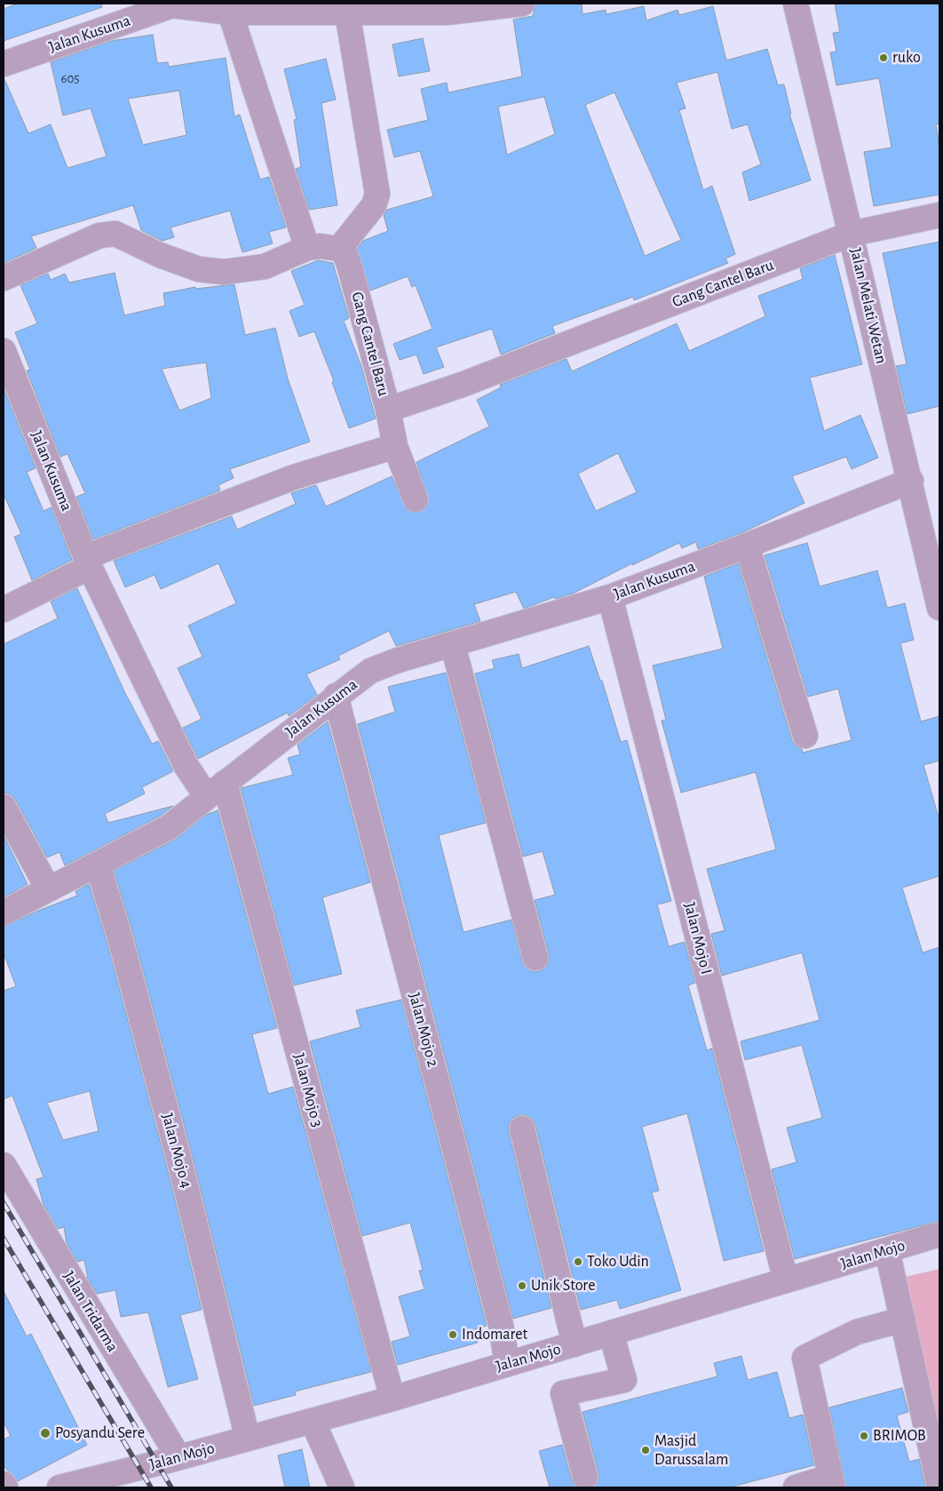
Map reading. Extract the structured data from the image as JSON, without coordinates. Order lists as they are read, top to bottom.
{
  "streets": {
    "street": [
      "Jalan Kusuma",
      "Gang Cantel Baru",
      "Jalan Melati Wetan",
      "Jalan Mojo I",
      "Jalan Mojo 2",
      "Jalan Mojo 3",
      "Jalan Mojo 4",
      "Jalan Mojo",
      "Jalan Tridarma"
    ]
  },
  "crossings": [
    ["Jalan Kusuma", "Jalan Melati Wetan"],
    ["Jalan Kusuma", "Jalan Mojo I"],
    ["Jalan Kusuma", "Jalan Mojo 2"],
    ["Jalan Kusuma", "Jalan Mojo 3"],
    ["Gang Cantel Baru", "Jalan Melati Wetan"],
    ["Jalan Mojo I", "Jalan Mojo"],
    ["Jalan Mojo 2", "Jalan Mojo"],
    ["Jalan Mojo 3", "Jalan Mojo"],
    ["Jalan Mojo 4", "Jalan Mojo"],
    ["Jalan Mojo", "Jalan Tridarma"]
  ],
  "places": [
    "ruko",
    "Toko Udin",
    "Unik Store",
    "Indomaret",
    "Posyandu Sere",
    "BRIMOB",
    "Masjid Darussalam"
  ],
  "house_numbers": ["605"]
}
